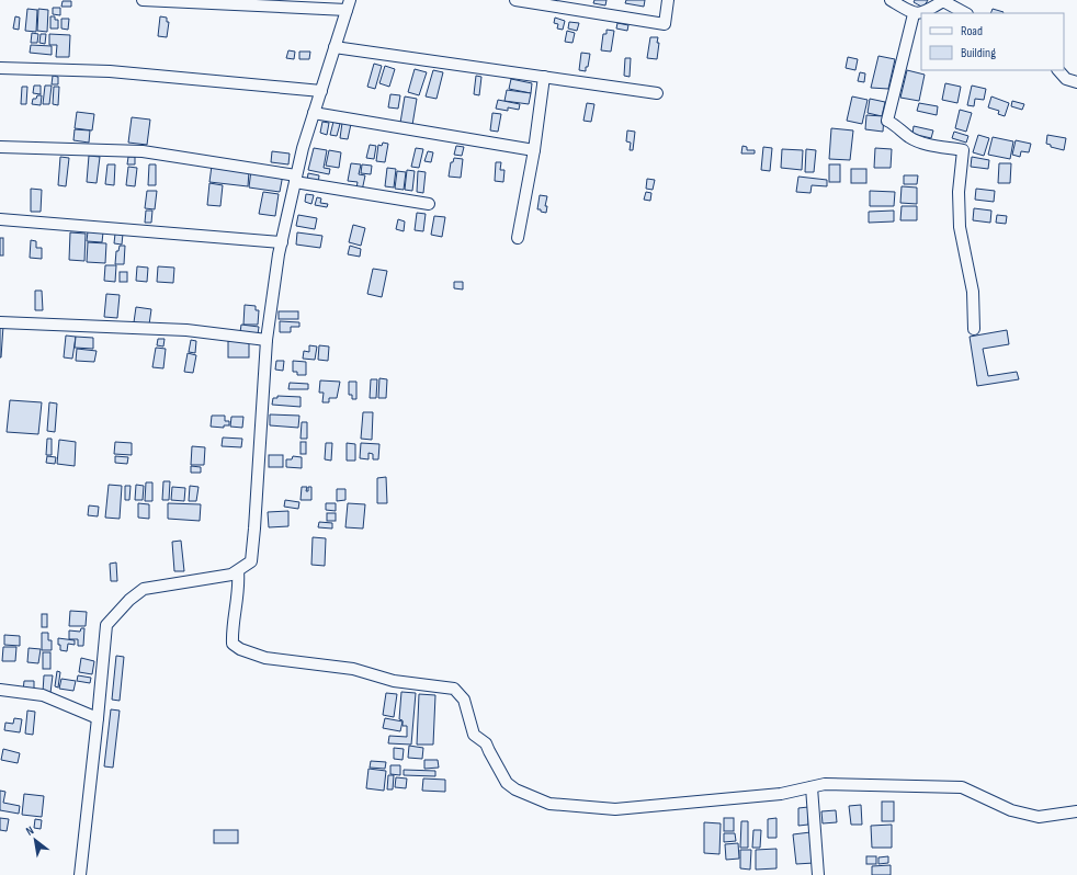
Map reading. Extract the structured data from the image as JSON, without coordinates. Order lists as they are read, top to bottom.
{
  "legend": ["Road", "Building"],
  "north": "top left"
}
